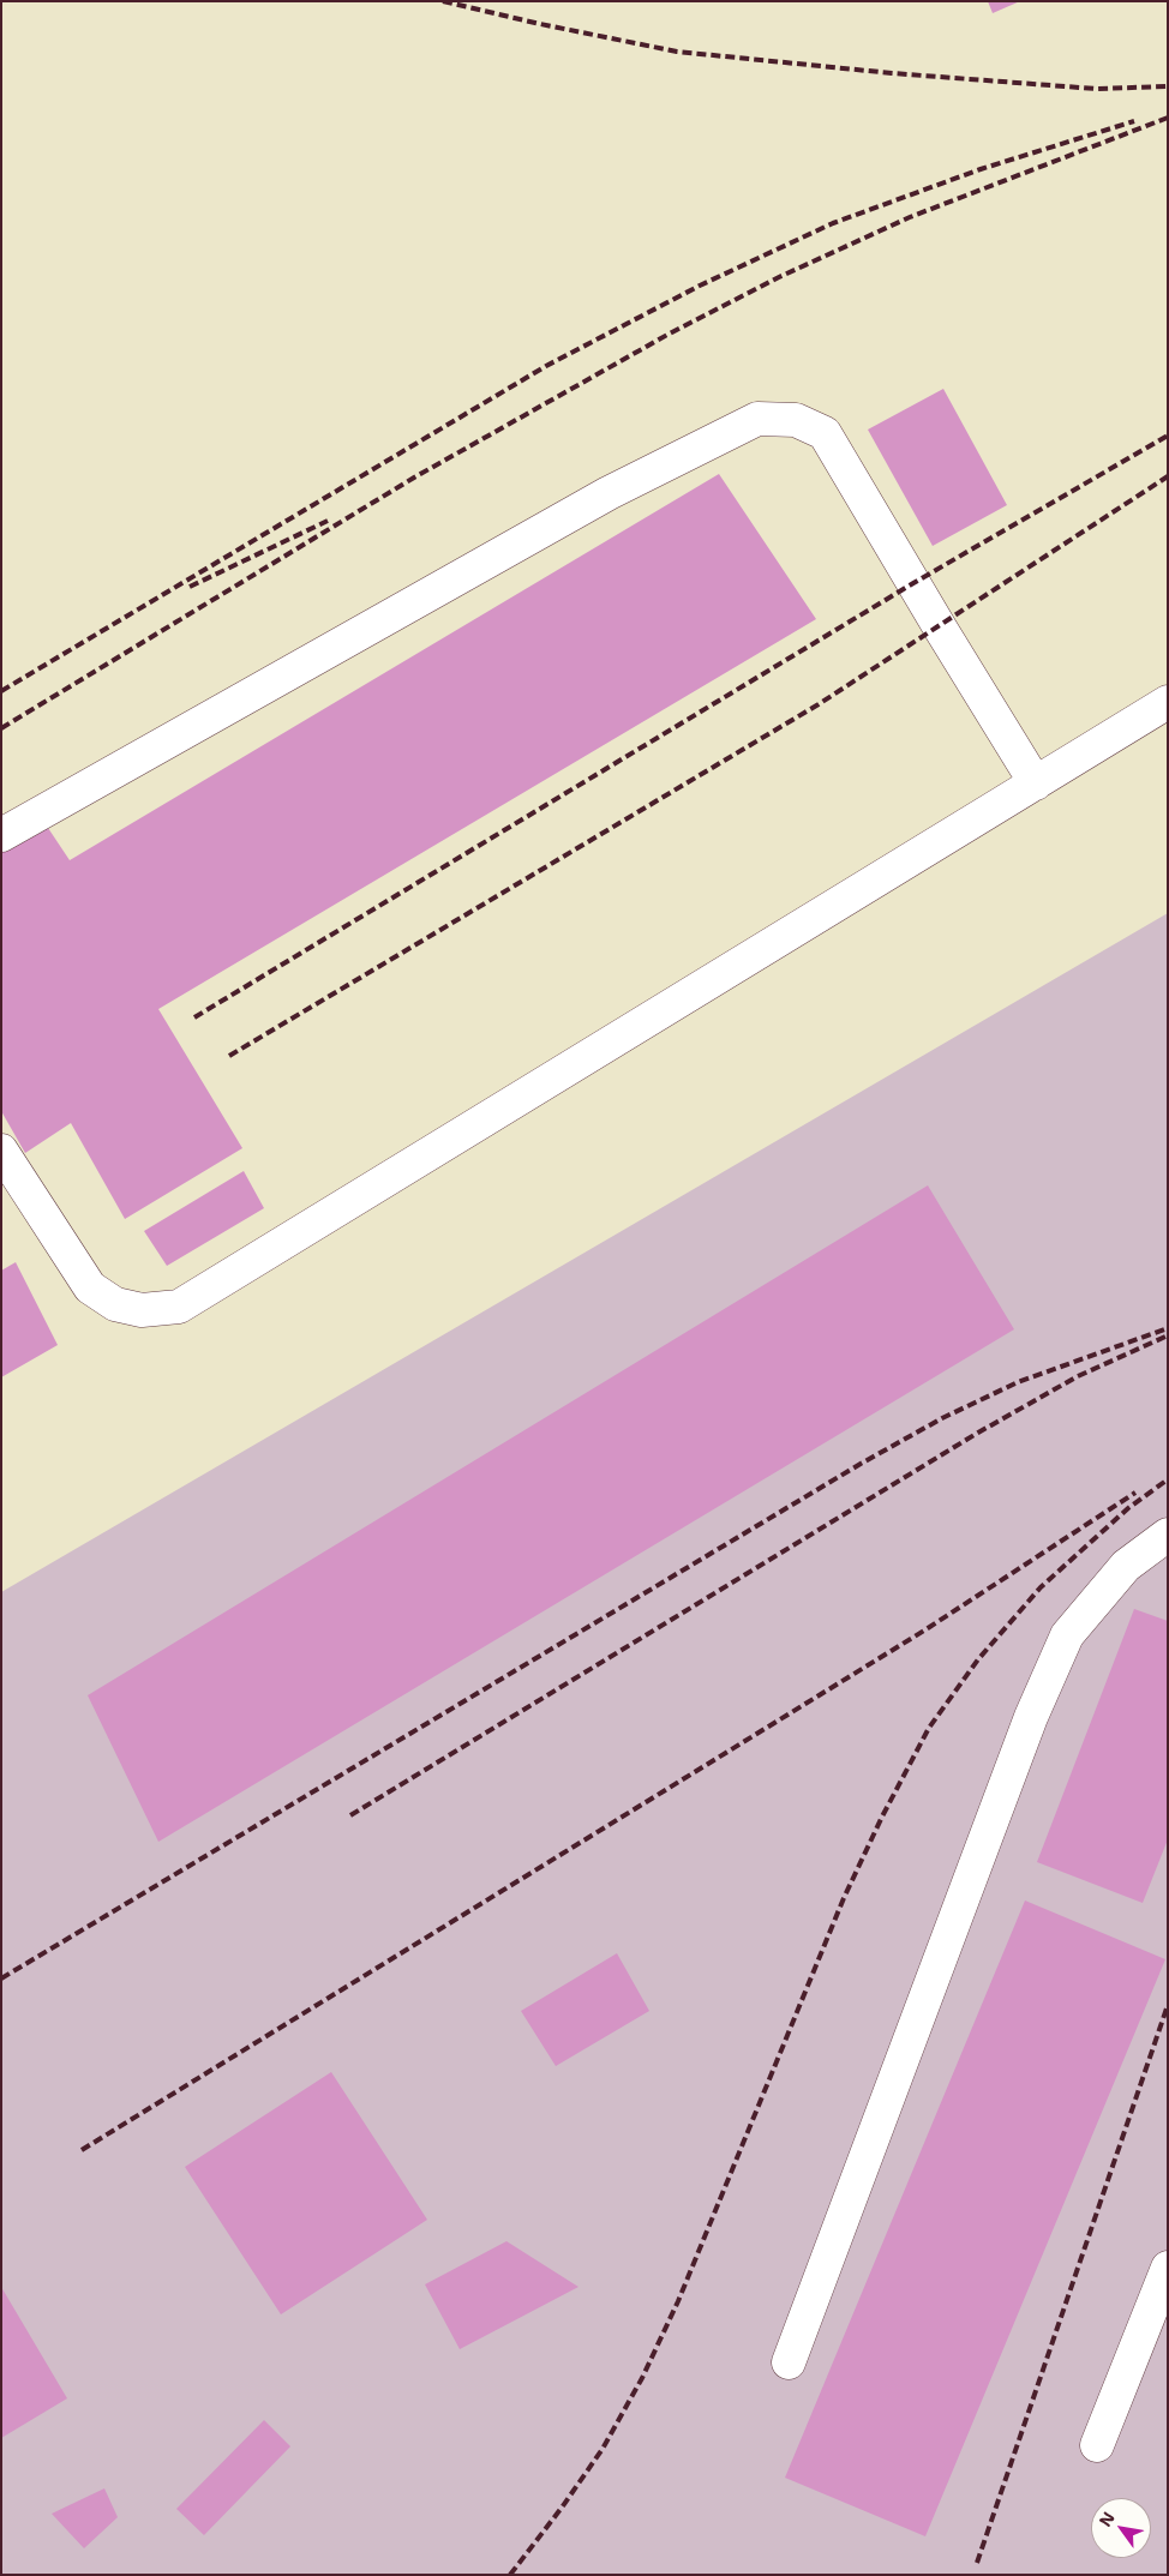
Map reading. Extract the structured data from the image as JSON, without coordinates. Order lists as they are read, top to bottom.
{
  "north": "top left"
}
